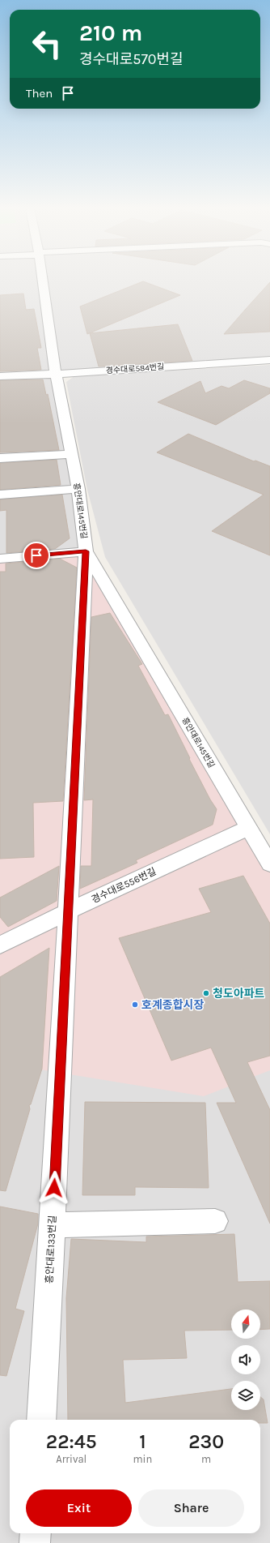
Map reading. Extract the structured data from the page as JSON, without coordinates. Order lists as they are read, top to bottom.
{
  "streets": {
    "street": [
      "경수대로584번길",
      "흥안대로145번길",
      "경수대로556번길",
      "흥안대로133번길"
    ]
  },
  "crossings": [
    ["경수대로584번길", "흥안대로145번길"],
    ["흥안대로145번길", "경수대로556번길"],
    ["흥안대로145번길", "흥안대로133번길"],
    ["경수대로556번길", "흥안대로133번길"]
  ],
  "places": ["청도아파트", "호계종합시장"],
  "north": "top",
  "page": {
    "turn": ["210 m", "경수대로570번길"],
    "then": "Then",
    "eta": [
      "22:45",
      "Arrival",
      "1",
      "min",
      "230",
      "m"
    ],
    "buttons": ["Exit", "Share"]
  }
}
